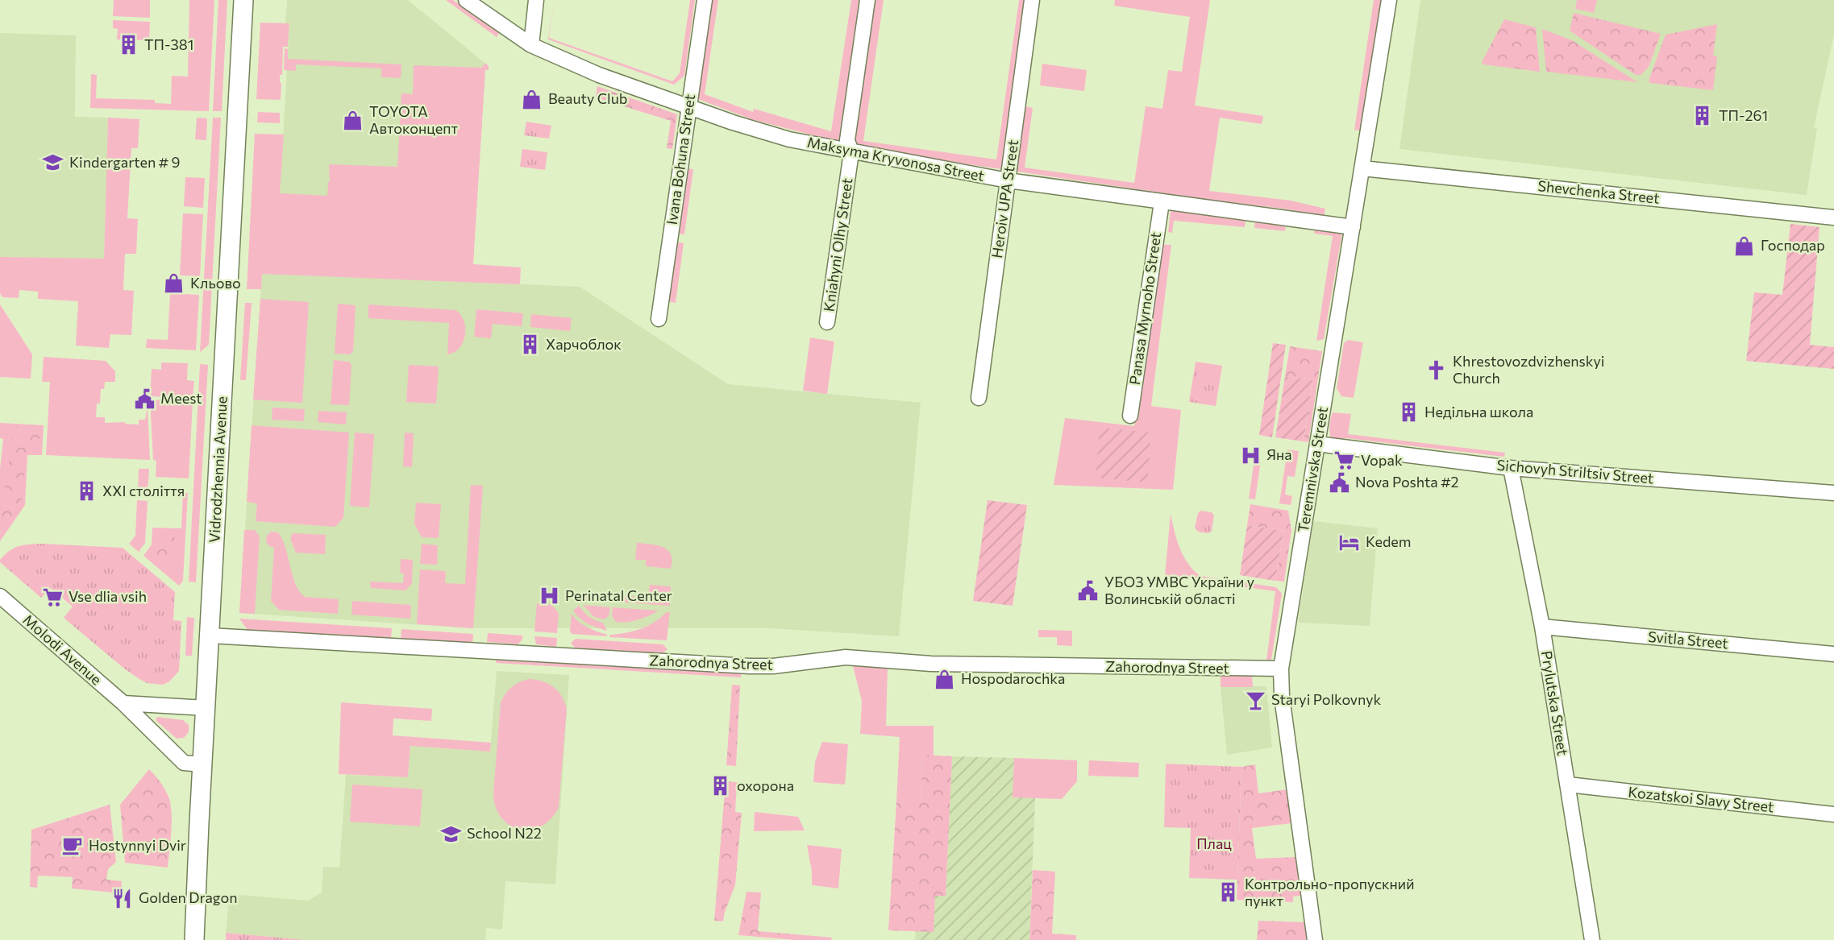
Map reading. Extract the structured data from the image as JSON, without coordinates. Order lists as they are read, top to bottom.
{
  "streets": {
    "main road": ["Vidrodzhennia Avenue"],
    "street": [
      "Ivana Bohuna Street",
      "Maksyma Kryvonosa Street",
      "Shevchenka Street",
      "Heroiv UPA Street",
      "Kniahyni Olhy Street",
      "Panasa Myrnoho Street",
      "Teremnivska Street",
      "Sichovyh Striltsiv Street",
      "Svitla Street",
      "Molodi Avenue",
      "Zahorodnya Street",
      "Prylutska Street",
      "Kozatskoi Slavy Street"
    ]
  },
  "crossings": [
    ["Ivana Bohuna Street", "Maksyma Kryvonosa Street"],
    ["Maksyma Kryvonosa Street", "Heroiv UPA Street"],
    ["Maksyma Kryvonosa Street", "Kniahyni Olhy Street"],
    ["Maksyma Kryvonosa Street", "Panasa Myrnoho Street"],
    ["Maksyma Kryvonosa Street", "Teremnivska Street"],
    ["Shevchenka Street", "Teremnivska Street"],
    ["Vidrodzhennia Avenue", "Molodi Avenue"],
    ["Vidrodzhennia Avenue", "Zahorodnya Street"],
    ["Teremnivska Street", "Sichovyh Striltsiv Street"],
    ["Teremnivska Street", "Zahorodnya Street"],
    ["Sichovyh Striltsiv Street", "Prylutska Street"],
    ["Svitla Street", "Prylutska Street"],
    ["Prylutska Street", "Kozatskoi Slavy Street"]
  ],
  "parks": ["Плац"],
  "places": {
    "building": [
      "ТП-381",
      "ТП-261",
      "Харчоблок",
      "Недільна школа",
      "ХХІ століття",
      "охорона",
      "Контрольно-пропускний пункт"
    ],
    "shop": [
      "Beauty Club",
      "TOYOTA Автоконцепт",
      "Господар",
      "Кльово",
      "Hospodarochka"
    ],
    "school or university": ["Kindergarten # 9", "School N22"],
    "church": ["Khrestovozdvizhenskyi Church"],
    "public building": ["Meest", "Nova Poshta #2", "УБОЗ УМВС України у Волинськiй області"],
    "hospital": ["Яна", "Perinatal Center"],
    "supermarket": ["Vopak", "Vse dlia vsih"],
    "hotel": ["Kedem"],
    "bar": ["Staryi Polkovnyk"],
    "cafe": ["Hostynnyi Dvir"],
    "restaurant": ["Golden Dragon"]
  }
}
